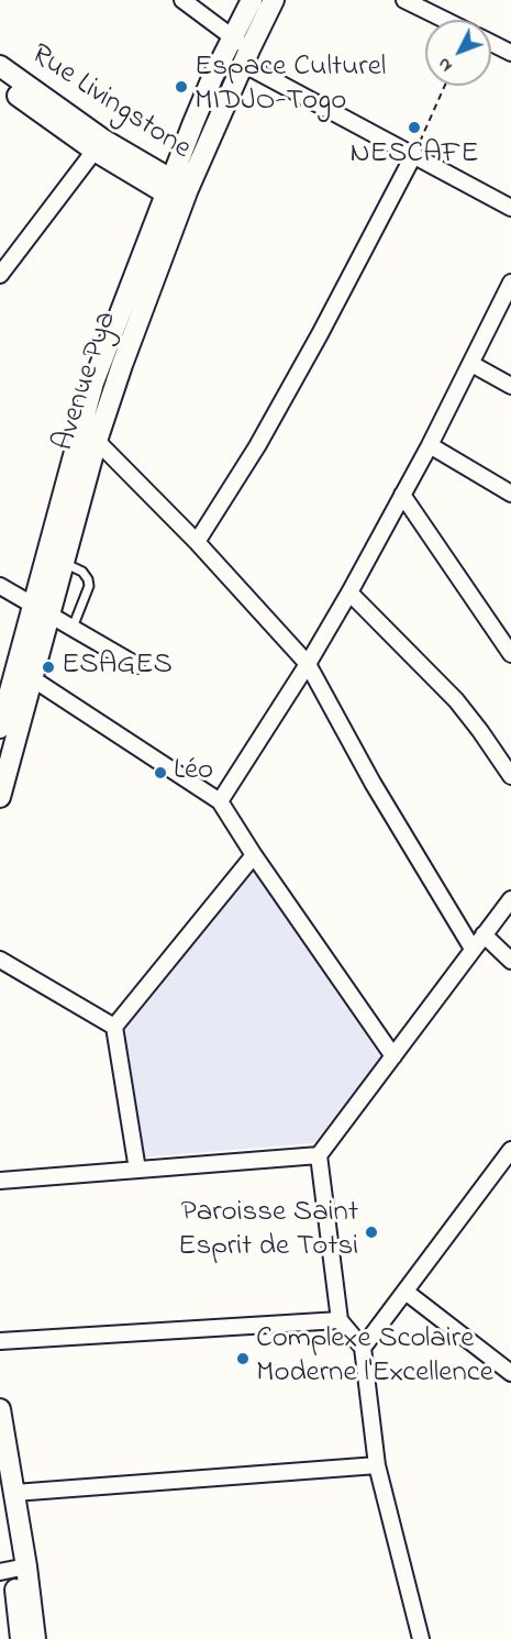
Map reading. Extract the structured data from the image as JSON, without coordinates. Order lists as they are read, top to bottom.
{
  "streets": {
    "main road": ["Rue Livingstone", "Avenue Pya"]
  },
  "crossings": [
    ["Rue Livingstone", "Avenue Pya"]
  ],
  "places": [
    "Espace Culturel MIDJO-Togo",
    "NESCAFE",
    "ESAGES",
    "Léo",
    "Paroisse Saint Esprit de Totsi",
    "Complexe Scolaire Moderne l'Excellence"
  ],
  "north": "bottom left"
}
